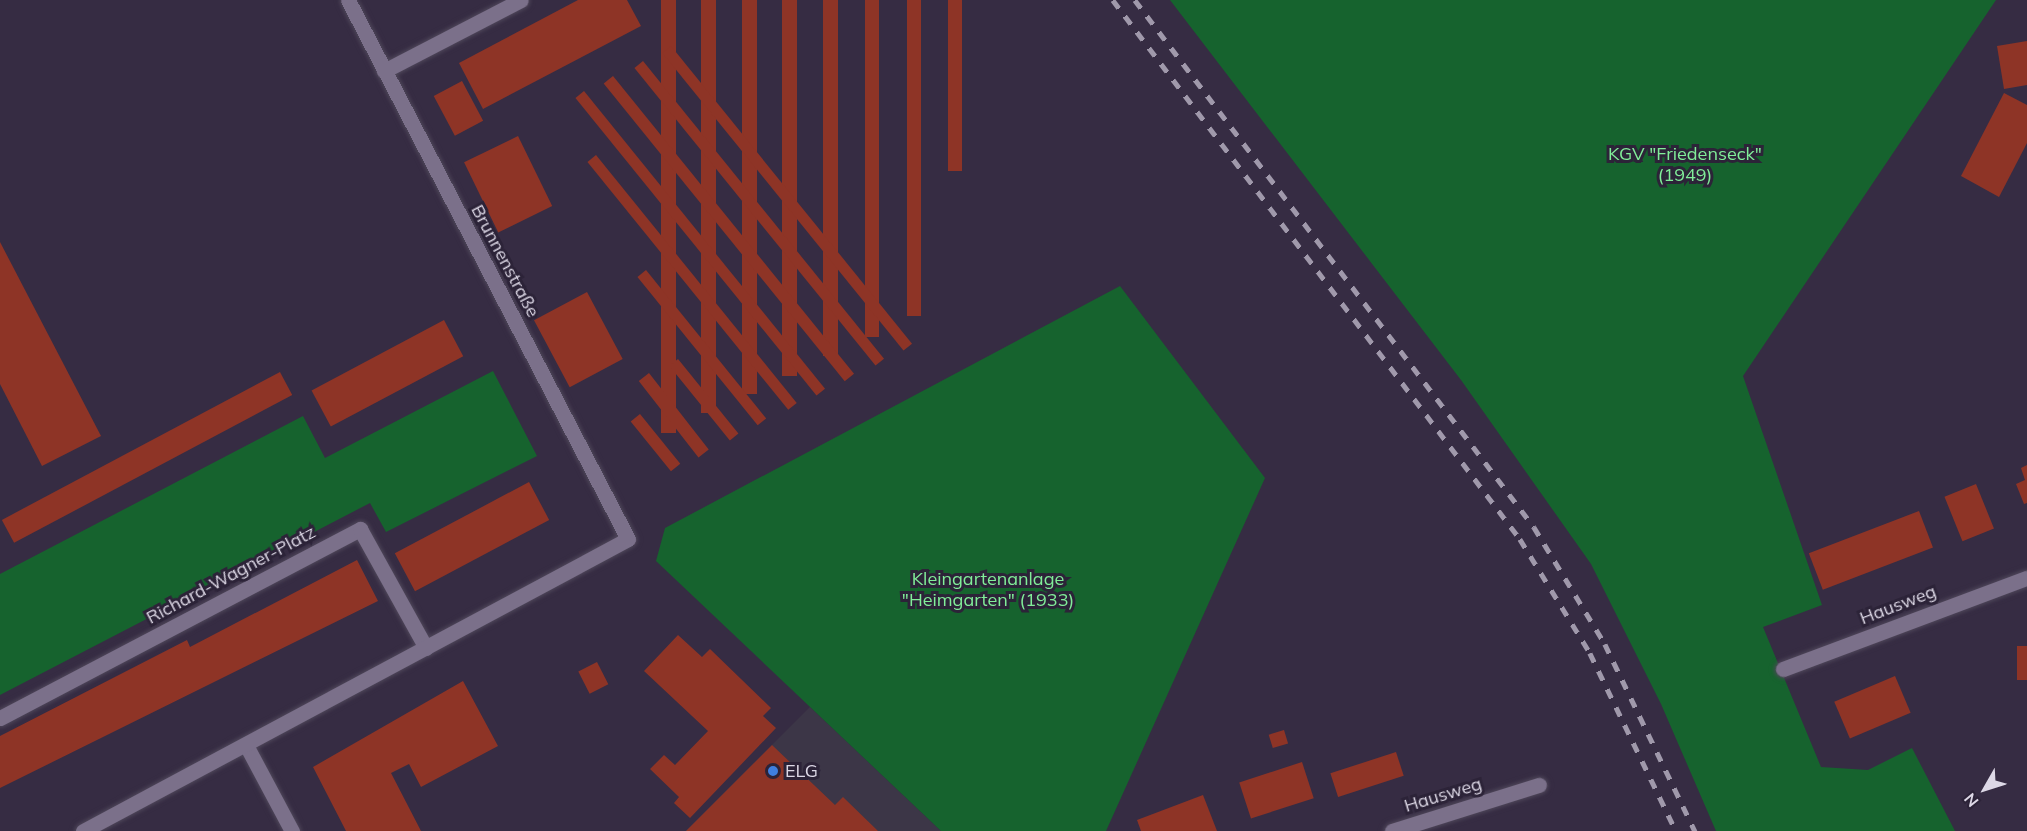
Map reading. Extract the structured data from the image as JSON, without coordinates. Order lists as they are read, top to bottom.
{
  "streets": {
    "street": ["Brunnenstraße", "Richard-Wagner-Platz", "Hausweg"]
  },
  "crossings": [
    ["Brunnenstraße", "Richard-Wagner-Platz"]
  ],
  "parks": ["KGV \"Friedenseck\" (1949)", "Kleingartenanlage \"Heimgarten\" (1933)"],
  "places": ["ELG"],
  "north": "bottom left"
}
